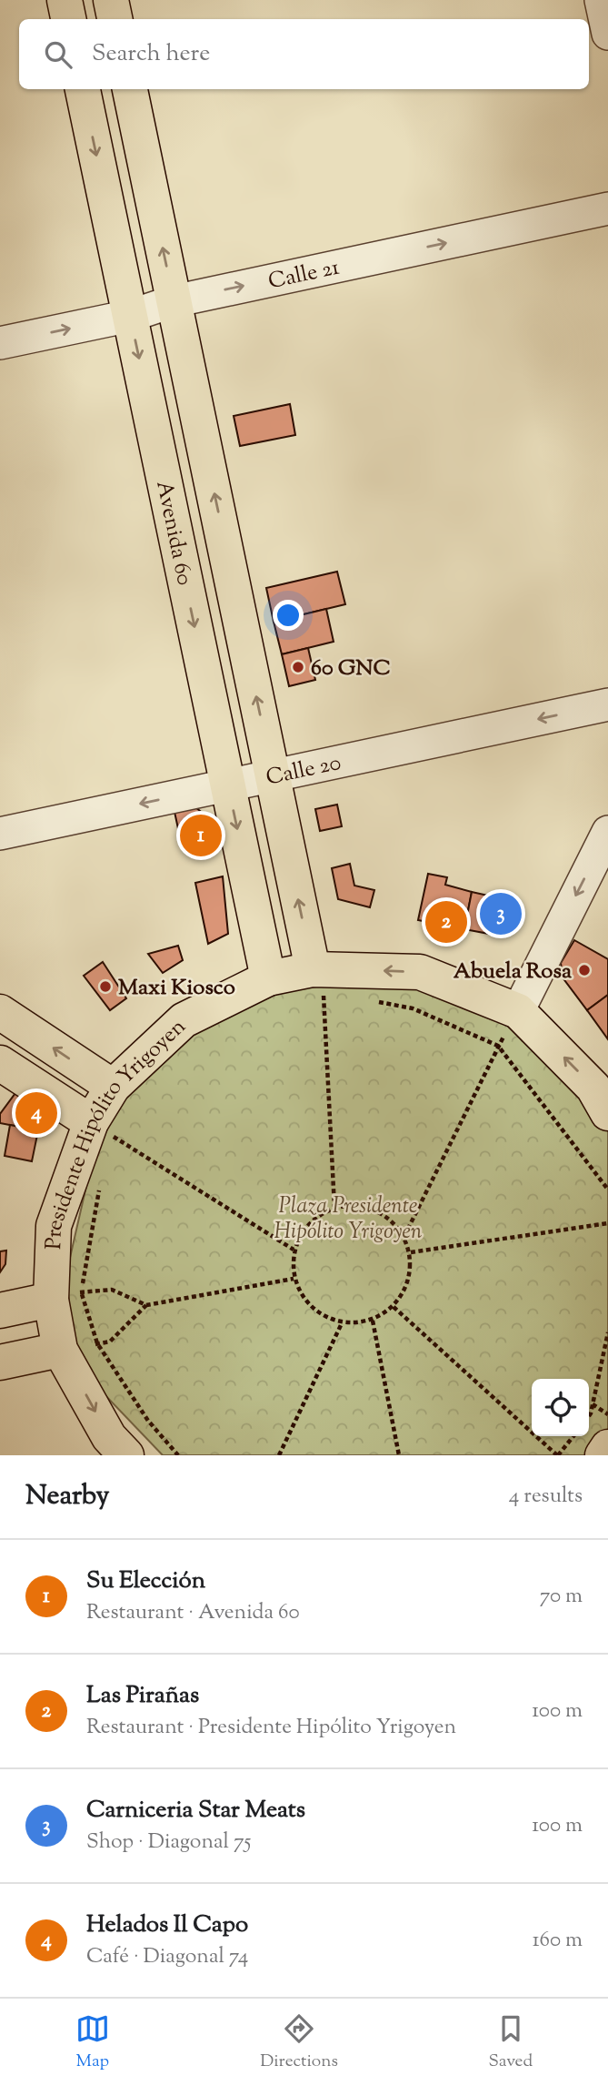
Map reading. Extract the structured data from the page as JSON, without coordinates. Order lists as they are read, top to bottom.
{
  "streets": {
    "main road": ["Avenida 60", "Presidente Hipólito Yrigoyen"],
    "street": ["Calle 21", "Calle 20"]
  },
  "crossings": [
    ["Calle 21", "Avenida 60"],
    ["Avenida 60", "Calle 20"],
    ["Avenida 60", "Presidente Hipólito Yrigoyen"]
  ],
  "one_way": ["Calle 21", "Calle 20"],
  "parks": ["Plaza Presidente Hipólito Yrigoyen"],
  "places": ["60 GNC", "Abuela Rosa", "Maxi Kiosco"],
  "page": {
    "search": "Search here",
    "pins": [
      "1",
      "3",
      "2",
      "4"
    ],
    "heading": ["Nearby", "4 results"],
    "list": [
      {
        "mark": "1",
        "name": "Su Elección",
        "note": "Restaurant · Avenida 60",
        "value": "70 m"
      },
      {
        "mark": "2",
        "name": "Las Pirañas",
        "note": "Restaurant · Presidente Hipólito Yrigoyen",
        "value": "100 m"
      },
      {
        "mark": "3",
        "name": "Carniceria Star Meats",
        "note": "Shop · Diagonal 75",
        "value": "100 m"
      },
      {
        "mark": "4",
        "name": "Helados Il Capo",
        "note": "Café · Diagonal 74",
        "value": "160 m"
      }
    ],
    "nav": ["Map", "Directions", "Saved"]
  }
}
